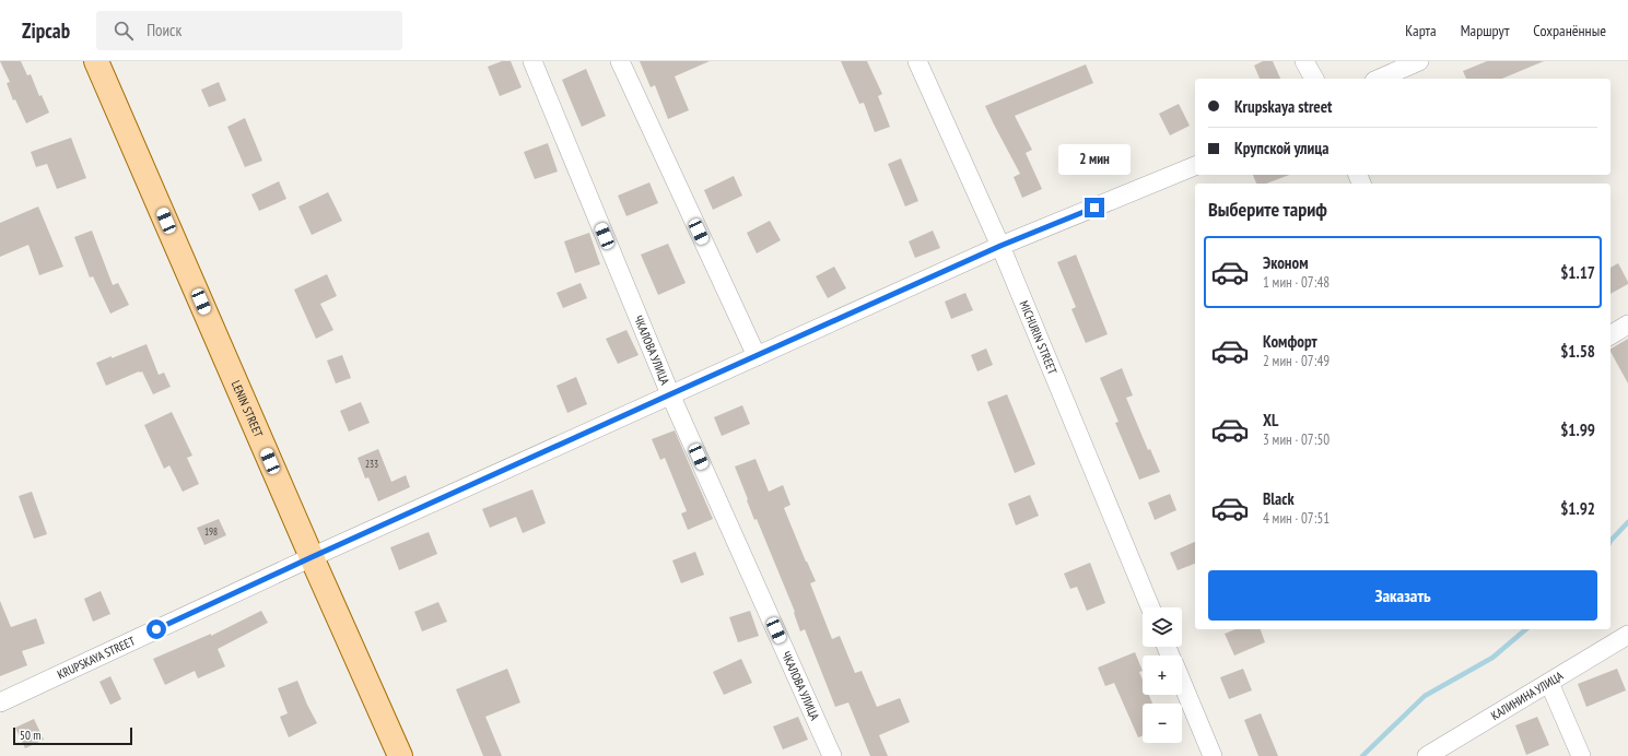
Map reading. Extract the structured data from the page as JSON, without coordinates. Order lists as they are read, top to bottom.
{
  "streets": {
    "main road": ["LENIN STREET"],
    "street": [
      "MICHURIN STREET",
      "ЧКАЛОВА УЛИЦА",
      "KRUPSKAYA STREET",
      "КАЛИНИНА УЛИЦА"
    ]
  },
  "crossings": [
    ["MICHURIN STREET", "KRUPSKAYA STREET"],
    ["ЧКАЛОВА УЛИЦА", "KRUPSKAYA STREET"],
    ["LENIN STREET", "KRUPSKAYA STREET"]
  ],
  "house_numbers": ["233", "198"],
  "scale_bar": "50 m",
  "page": {
    "header": "Zipcab",
    "search": "Поиск",
    "nav": ["Карта", "Маршрут", "Сохранённые"],
    "banner": ["Krupskaya street", "Крупской улица"],
    "bubble": "2 мин",
    "heading": "Выберите тариф",
    "list": [
      {
        "name": "Эконом",
        "note": "1 мин · 07:48",
        "value": "$1.17"
      },
      {
        "name": "Комфорт",
        "note": "2 мин · 07:49",
        "value": "$1.58"
      },
      {
        "name": "XL",
        "note": "3 мин · 07:50",
        "value": "$1.99"
      },
      {
        "name": "Black",
        "note": "4 мин · 07:51",
        "value": "$1.92"
      }
    ],
    "buttons": "Заказать",
    "map_buttons": ["+", "−"],
    "scale": "50 m"
  }
}
